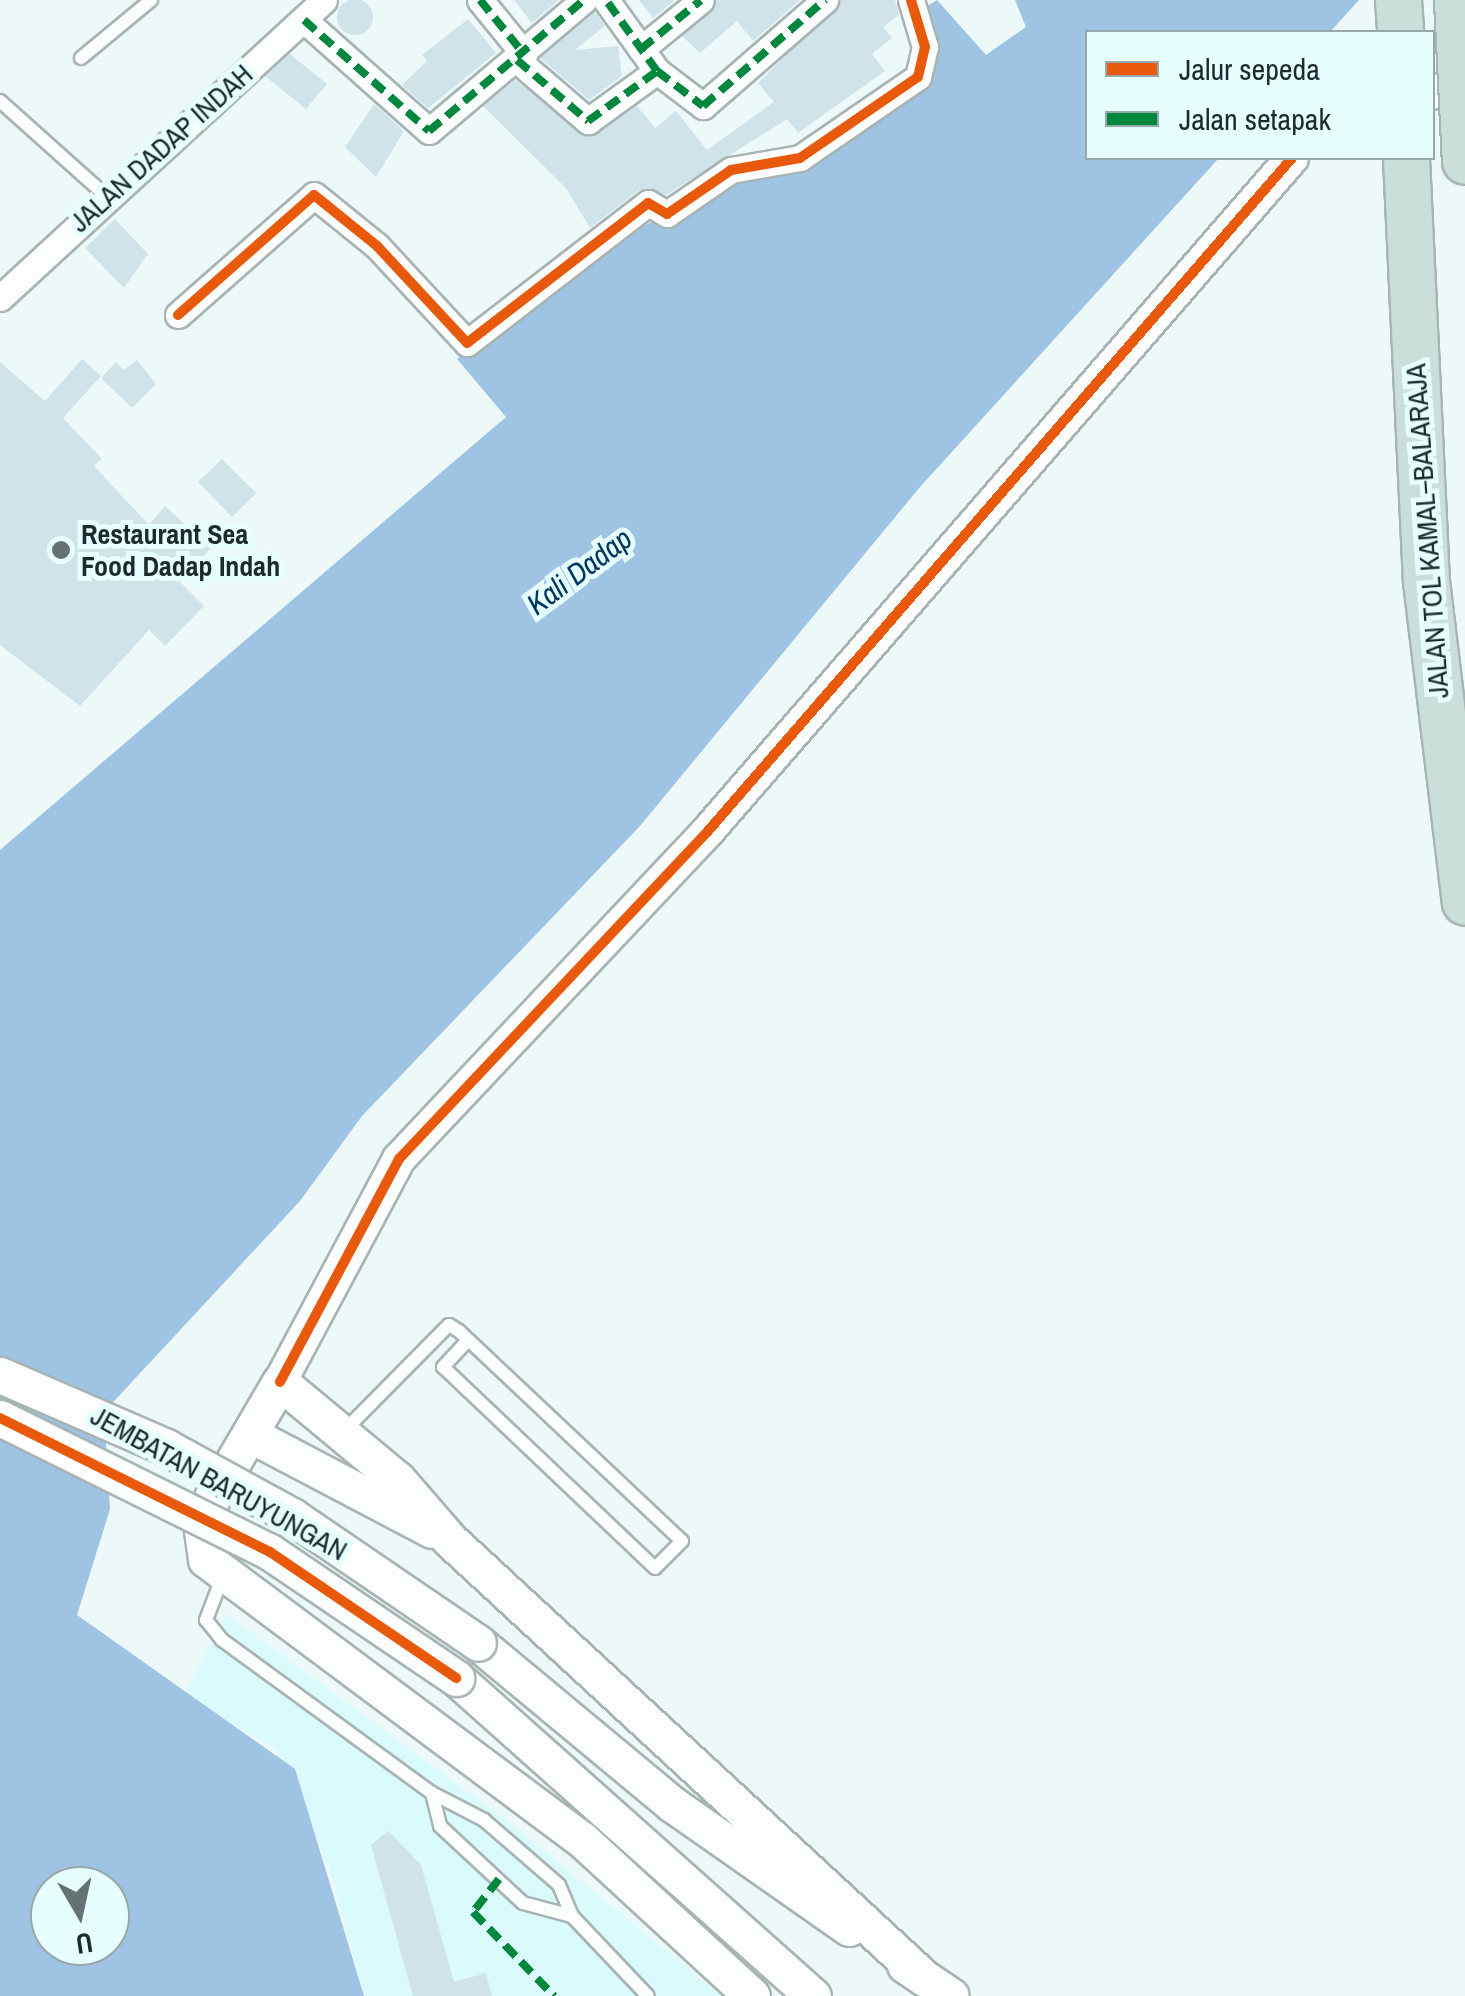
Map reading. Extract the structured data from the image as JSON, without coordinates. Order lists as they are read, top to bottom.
{
  "streets": {
    "highway": ["JALAN TOL KAMAL–BALARAJA"],
    "main road": ["JEMBATAN BARUYUNGAN"],
    "street": ["JALAN DADAP INDAH"]
  },
  "water": ["Kali Dadap"],
  "places": ["Restaurant Sea Food Dadap Indah"],
  "legend": ["Jalur sepeda", "Jalan setapak"],
  "north": "bottom"
}
